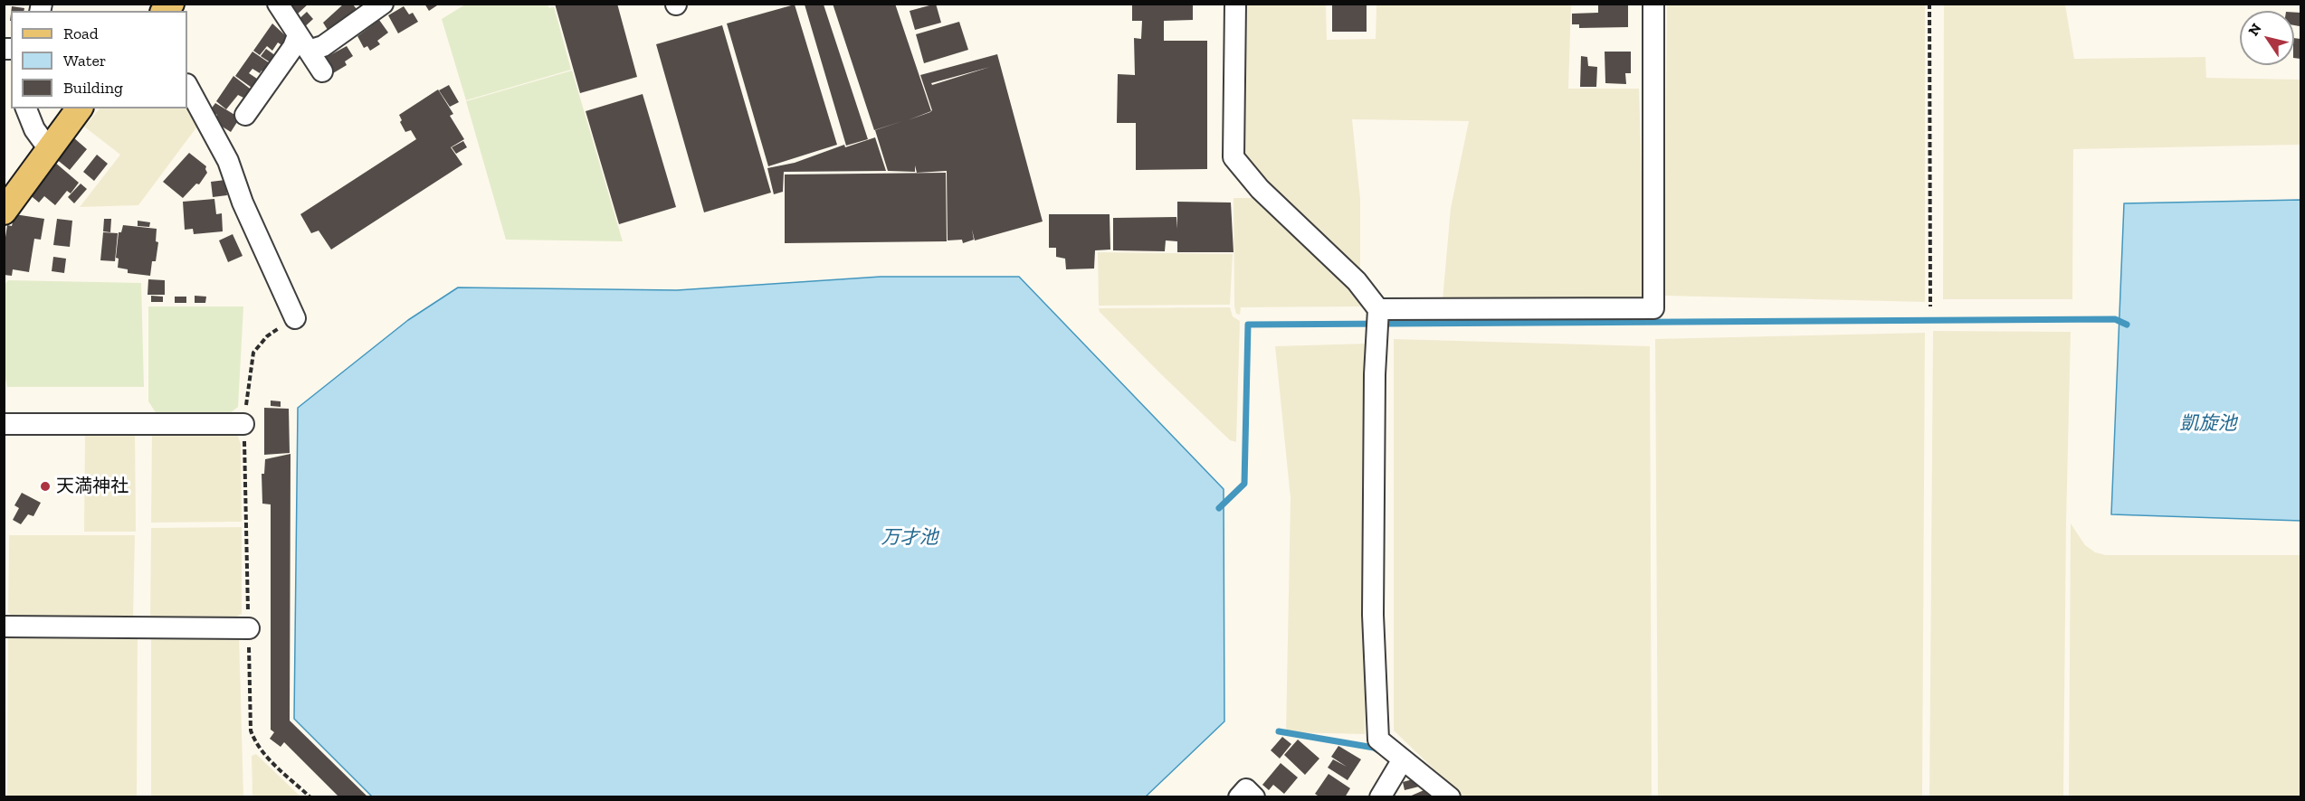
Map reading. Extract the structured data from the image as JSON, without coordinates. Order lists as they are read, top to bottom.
{
  "water": ["凱旋池", "万才池"],
  "places": ["天満神社"],
  "legend": ["Road", "Water", "Building"],
  "north": "top left"
}
